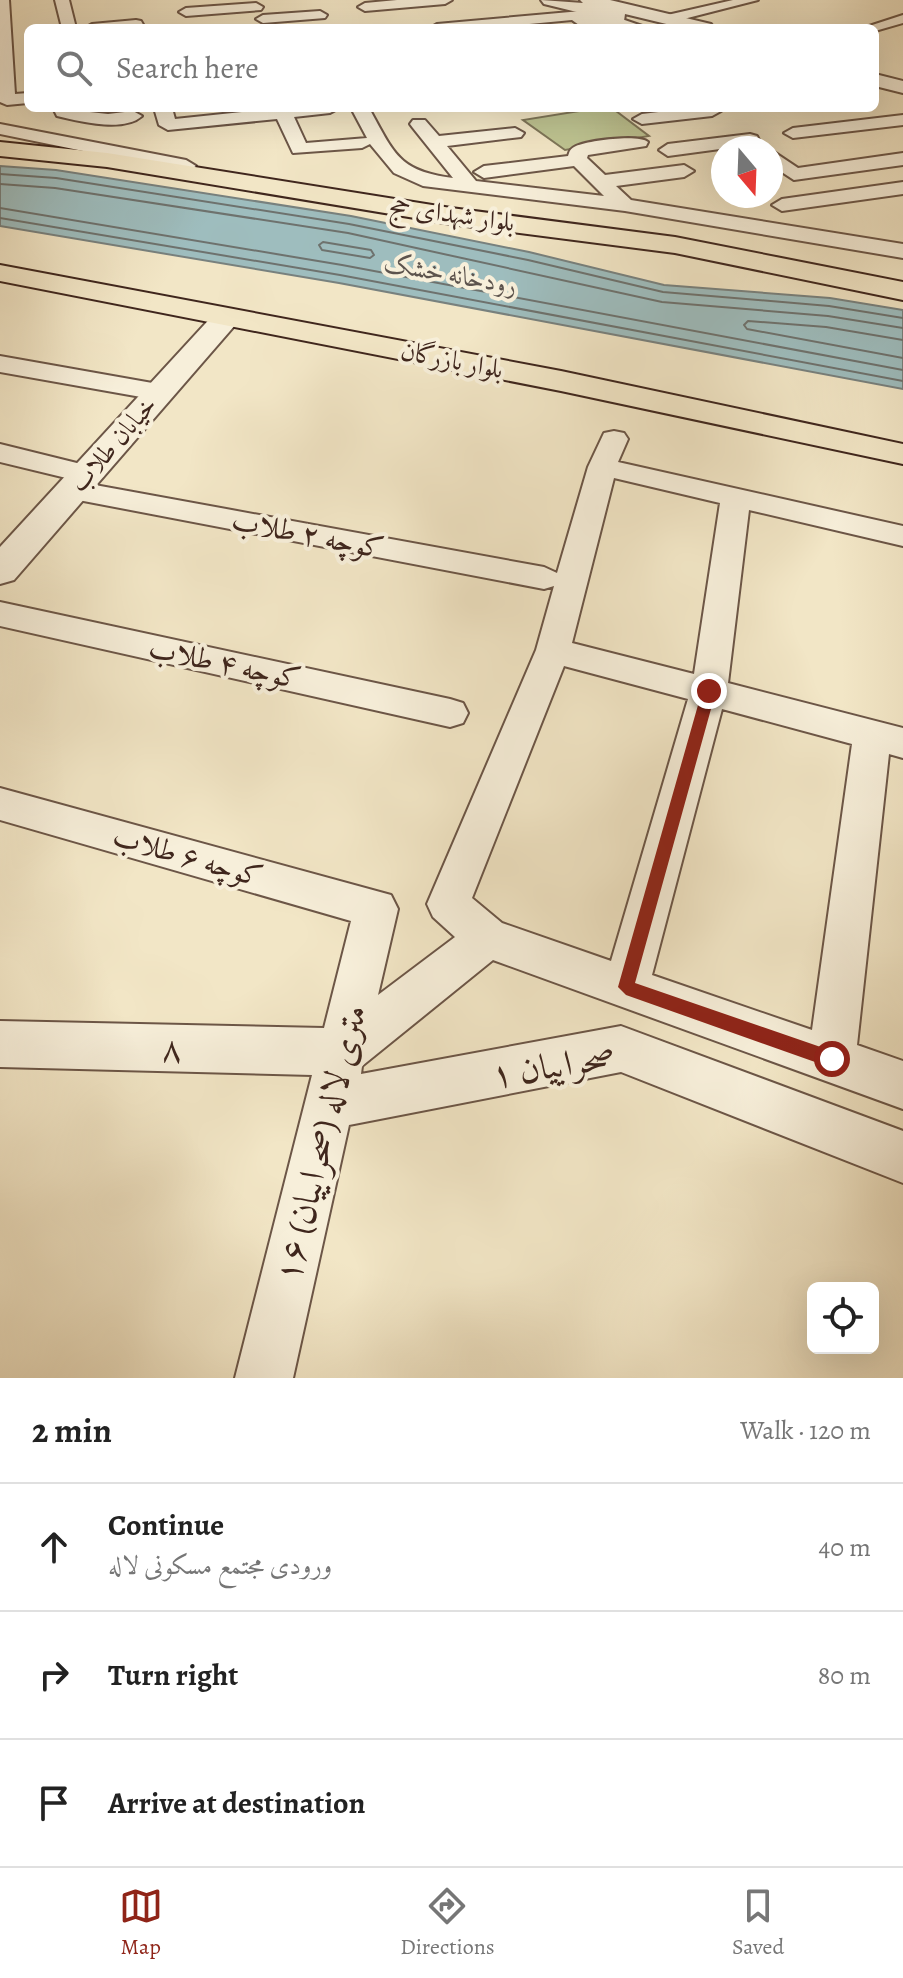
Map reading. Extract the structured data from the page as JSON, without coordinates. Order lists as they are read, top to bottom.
{
  "streets": {
    "main road": ["بلوار شهدای حج", "بلوار بازرگان"],
    "street": [
      "خیابان طلاب",
      "کوچه ۲ طلاب",
      "کوچه ۴ طلاب",
      "کوچه ۶ طلاب",
      "۸",
      "صحراییان ۱",
      "۱۶ متری لاله (صحراییان)"
    ]
  },
  "crossings": [
    ["بلوار بازرگان", "خیابان طلاب"],
    ["خیابان طلاب", "کوچه ۲ طلاب"],
    ["کوچه ۶ طلاب", "۱۶ متری لاله (صحراییان)"],
    ["۸", "۱۶ متری لاله (صحراییان)"],
    ["صحراییان ۱", "۱۶ متری لاله (صحراییان)"]
  ],
  "water": ["رودخانه خشک"],
  "north": "bottom",
  "page": {
    "search": "Search here",
    "heading": ["2 min", "Walk · 120 m"],
    "list": [
      ["Continue", "ورودی مجتمع مسکونی لاله", "40 m"],
      ["Turn right", "80 m"],
      "Arrive at destination"
    ],
    "nav": ["Map", "Directions", "Saved"]
  }
}
